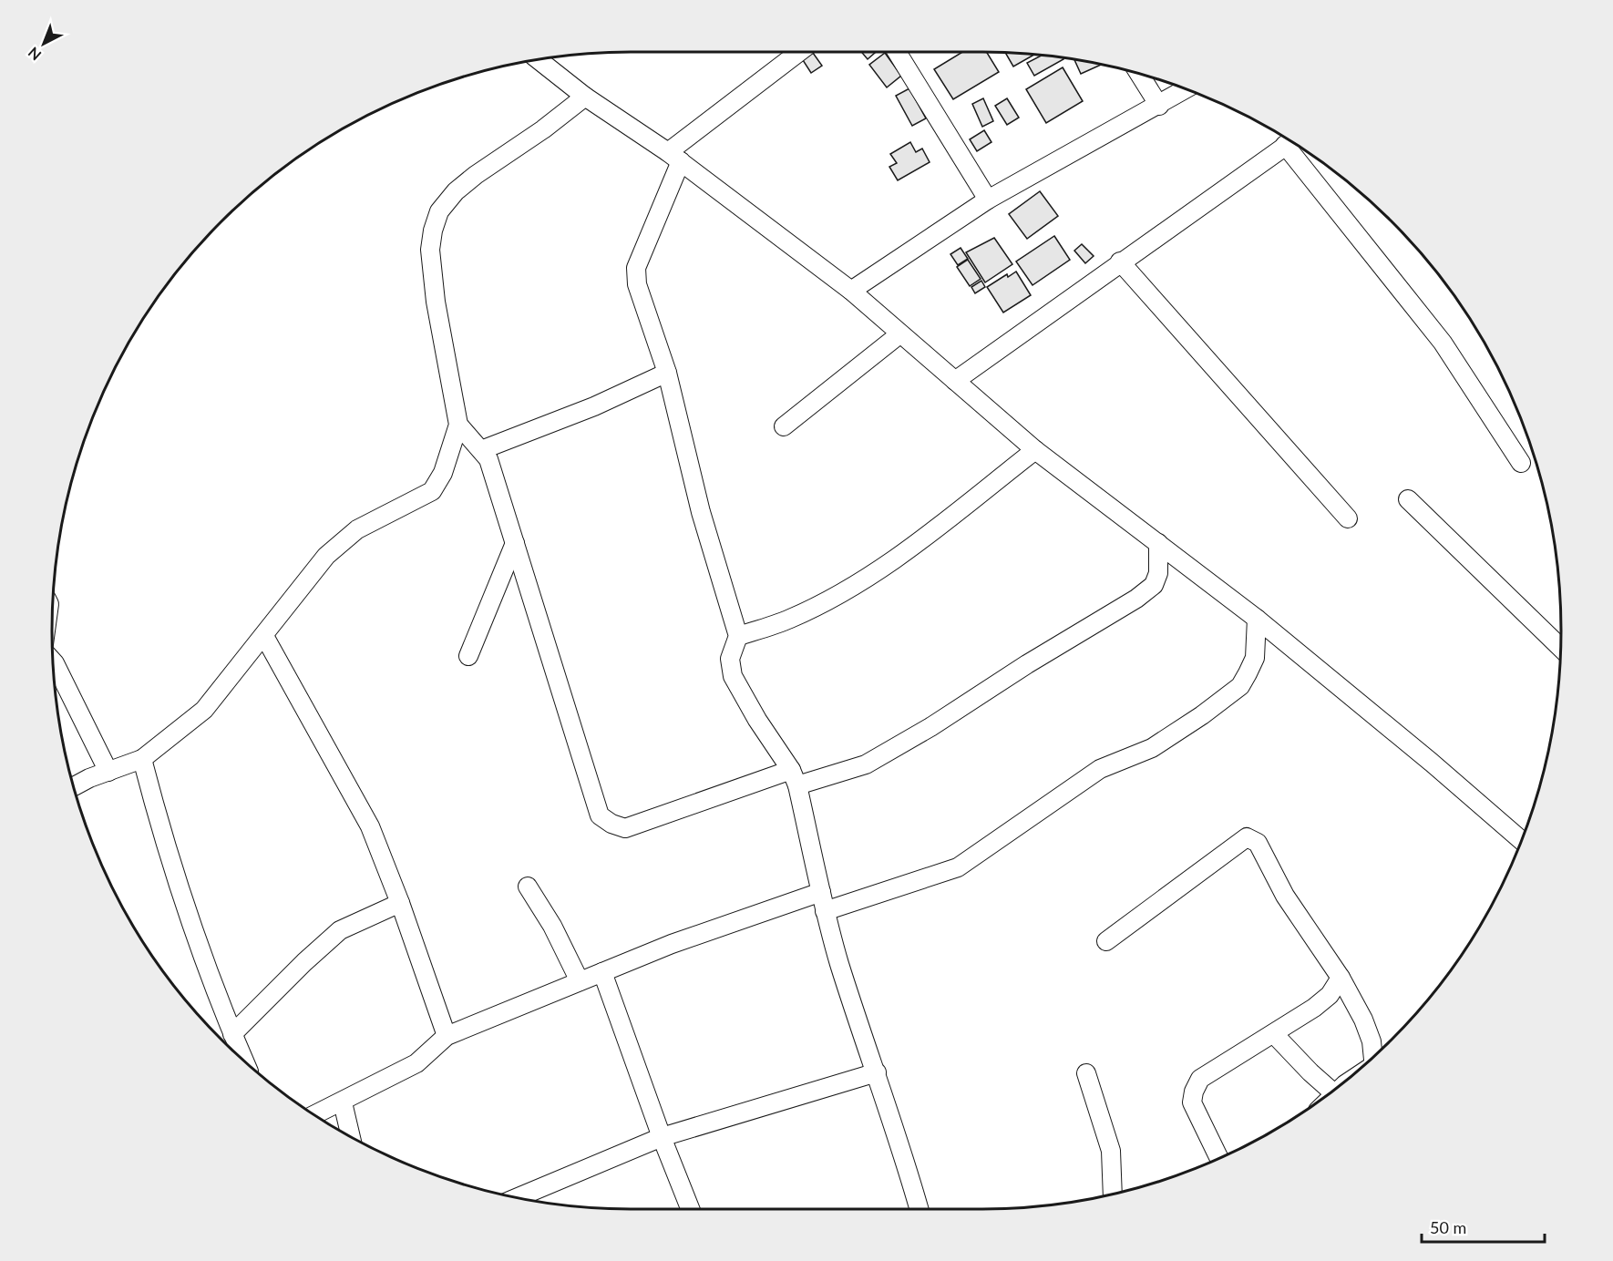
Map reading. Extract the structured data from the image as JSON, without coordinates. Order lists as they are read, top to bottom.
{
  "scale_bar": "50 m",
  "north": "bottom left"
}
